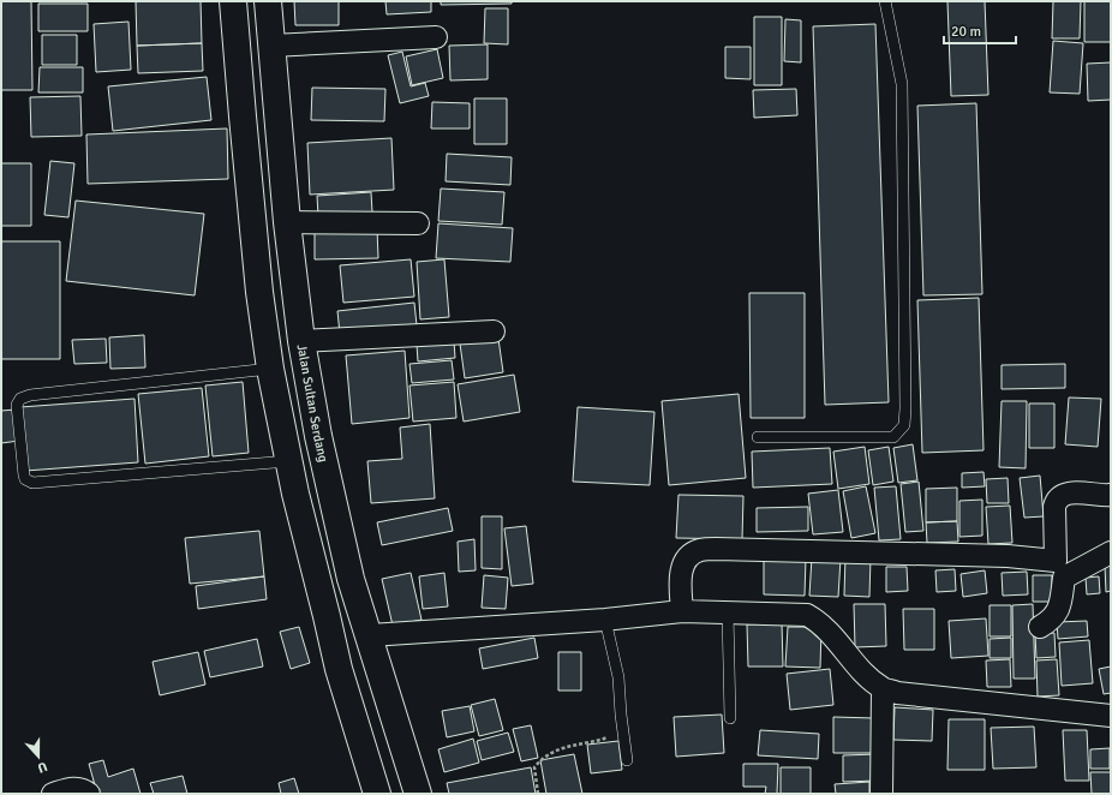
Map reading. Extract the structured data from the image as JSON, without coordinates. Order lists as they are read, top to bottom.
{
  "streets": {
    "highway": ["Jalan Sultan Serdang"]
  },
  "scale_bar": "20 m",
  "north": "bottom"
}
